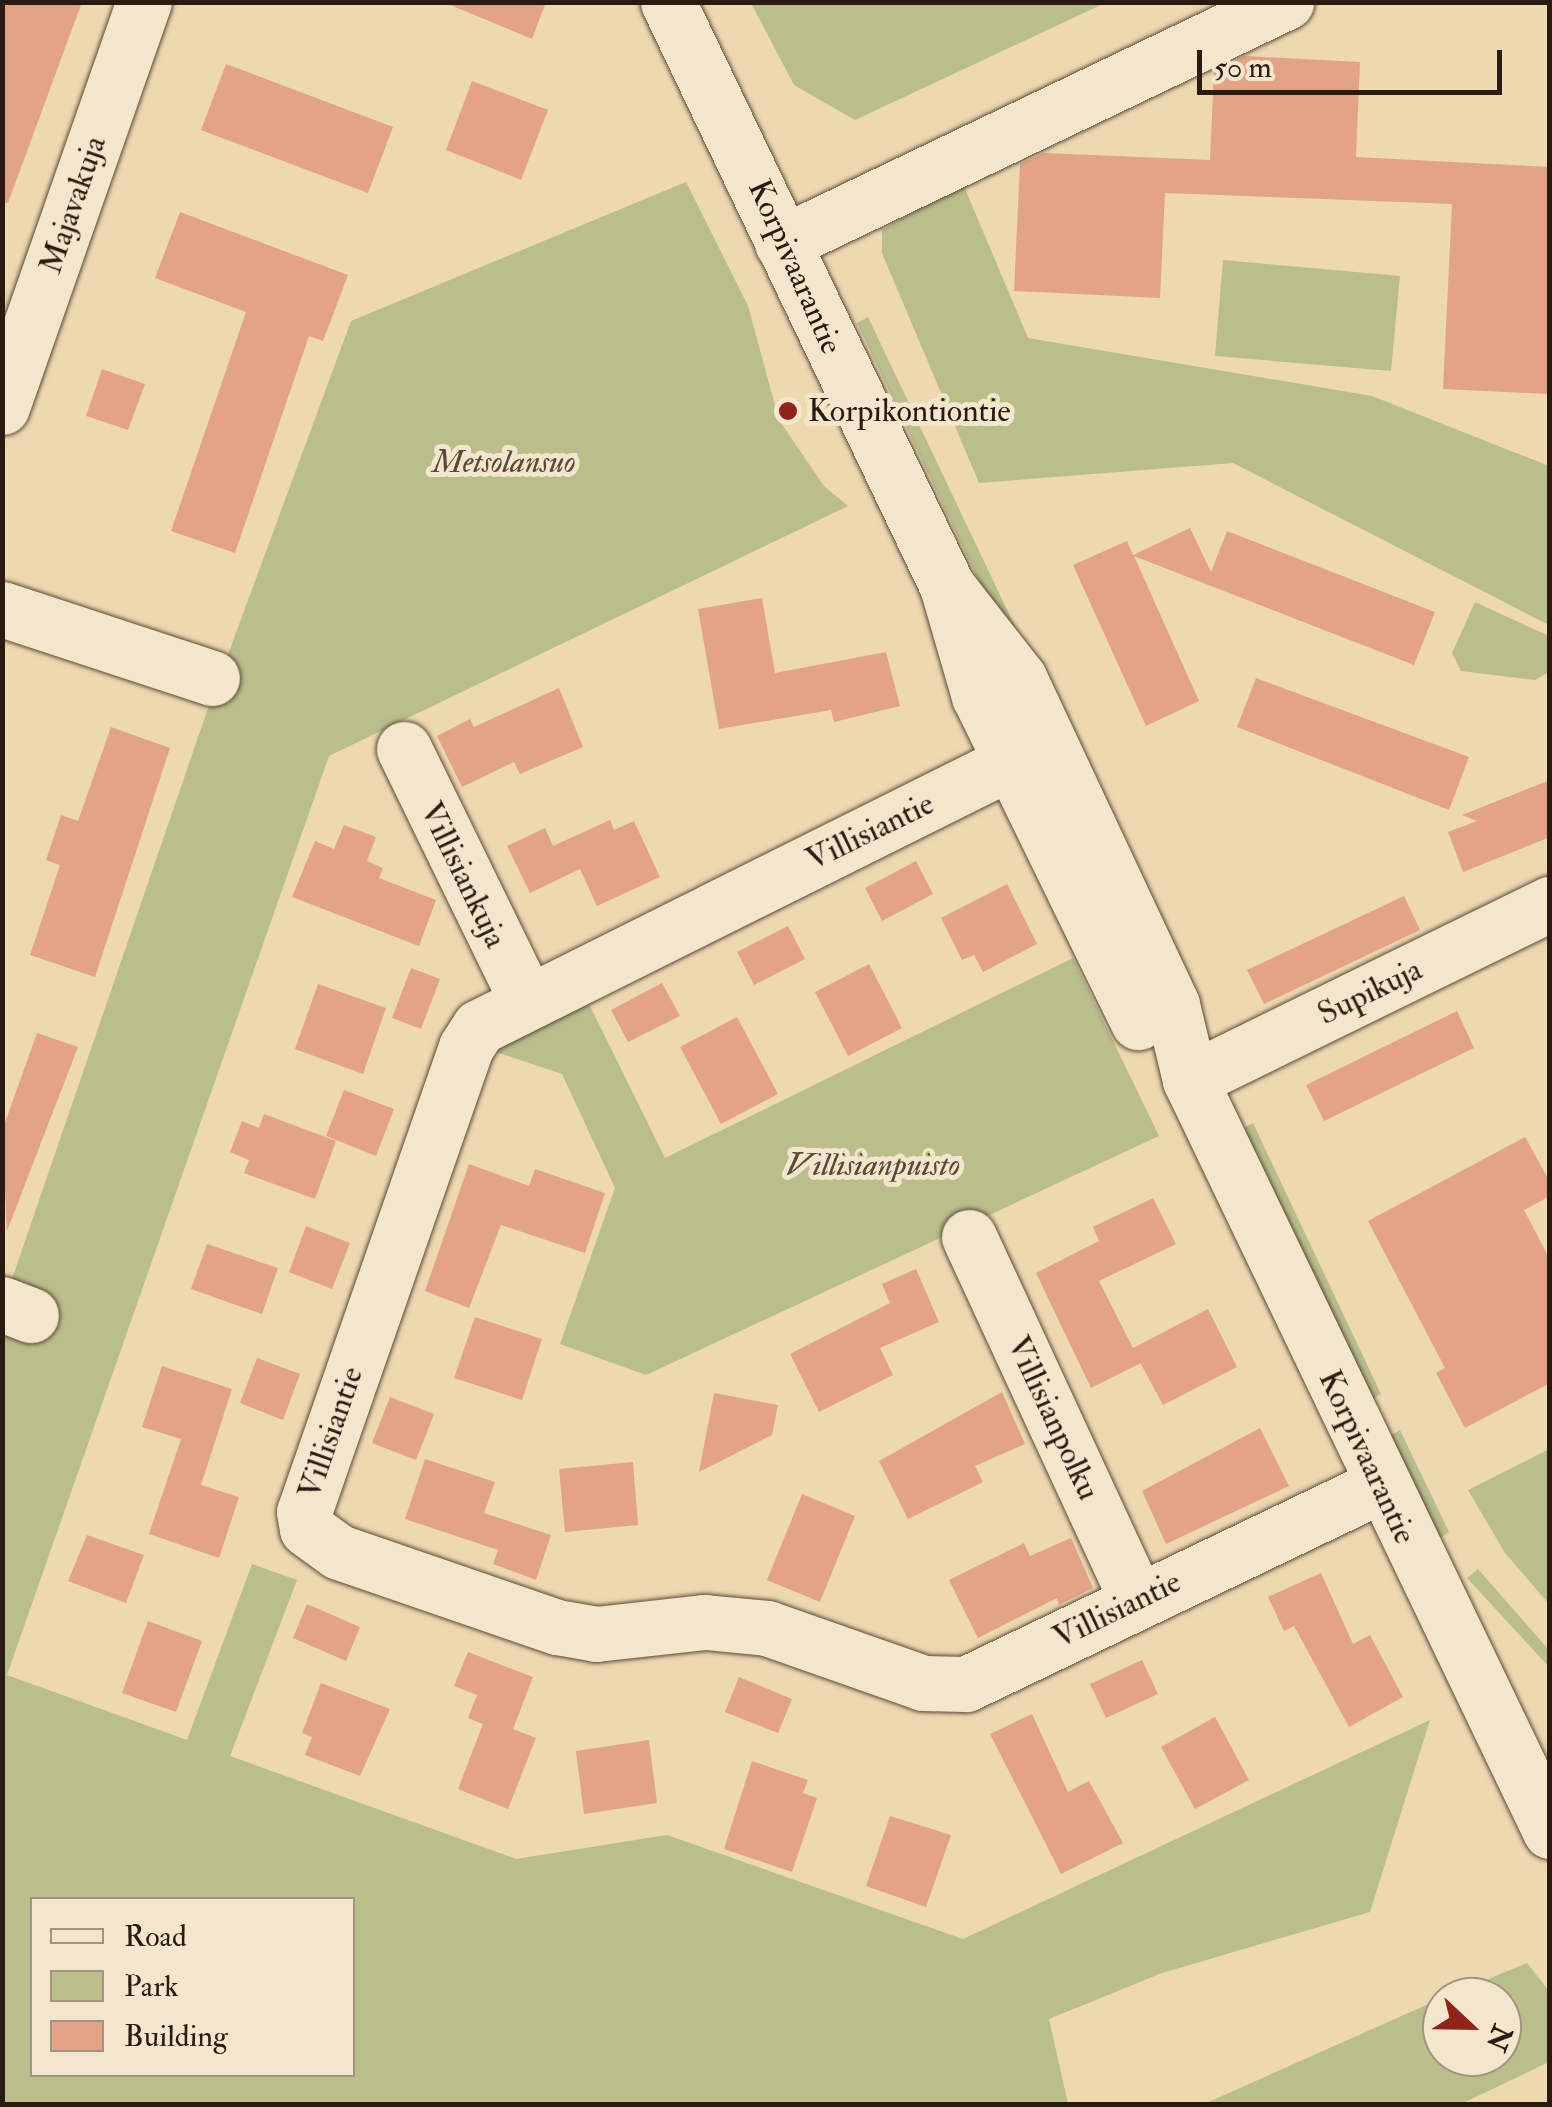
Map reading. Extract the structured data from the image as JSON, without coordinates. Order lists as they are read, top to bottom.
{
  "streets": {
    "street": [
      "Majavakuja",
      "Korpivaarantie",
      "Villisiantie",
      "Villisiankuja",
      "Supikuja",
      "Villisianpolku"
    ]
  },
  "crossings": [
    ["Korpivaarantie", "Villisiantie"],
    ["Korpivaarantie", "Supikuja"],
    ["Villisiantie", "Villisiankuja"],
    ["Villisiantie", "Villisianpolku"]
  ],
  "parks": ["Metsolansuo", "Villisianpuisto"],
  "places": ["Korpikontiontie"],
  "legend": ["Road", "Park", "Building"],
  "scale_bar": "50 m",
  "north": "right"
}
